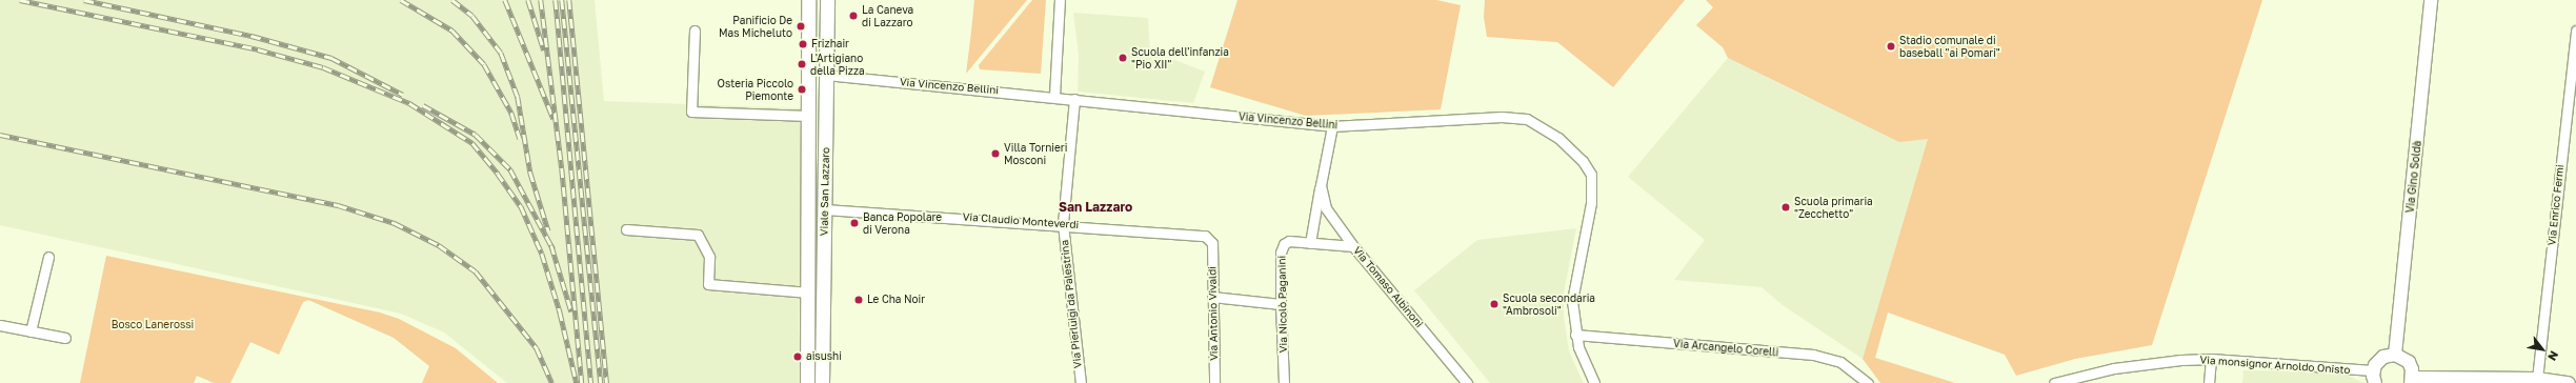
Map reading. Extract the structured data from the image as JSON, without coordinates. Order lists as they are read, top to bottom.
{
  "streets": {
    "main road": ["Viale San Lazzaro"],
    "street": [
      "Via Vincenzo Bellini",
      "Via Gino Soldà",
      "Via Enrico Fermi",
      "Via Claudio Monteverdi",
      "Via Tomaso Albinoni",
      "Via Pierluigi da Palestrina",
      "Via Nicolò Paganini",
      "Via Antonio Vivaldi",
      "Via Arcangelo Corelli",
      "Via monsignor Arnoldo Onisto"
    ]
  },
  "crossings": [
    ["Via Vincenzo Bellini", "Viale San Lazzaro"],
    ["Via Vincenzo Bellini", "Via Tomaso Albinoni"],
    ["Via Vincenzo Bellini", "Via Pierluigi da Palestrina"],
    ["Via Vincenzo Bellini", "Via Arcangelo Corelli"],
    ["Viale San Lazzaro", "Via Claudio Monteverdi"],
    ["Via Claudio Monteverdi", "Via Pierluigi da Palestrina"],
    ["Via Claudio Monteverdi", "Via Antonio Vivaldi"],
    ["Via Tomaso Albinoni", "Via Nicolò Paganini"]
  ],
  "districts": ["San Lazzaro"],
  "parks": ["Bosco Lanerossi"],
  "places": [
    "La Caneva di Lazzaro",
    "Panificio De Mas Micheluto",
    "Frizhair",
    "Stadio comunale di baseball \"ai Pomari\"",
    "Scuola dell'infanzia \"Pio XII\"",
    "L'Artigiano della Pizza",
    "Osteria Piccolo Piemonte",
    "Villa Tornieri Mosconi",
    "Scuola primaria \"Zecchetto\"",
    "Banca Popolare di Verona",
    "Le Cha Noir",
    "Scuola secondaria \"Ambrosoli\"",
    "aisushi"
  ],
  "north": "bottom right"
}
